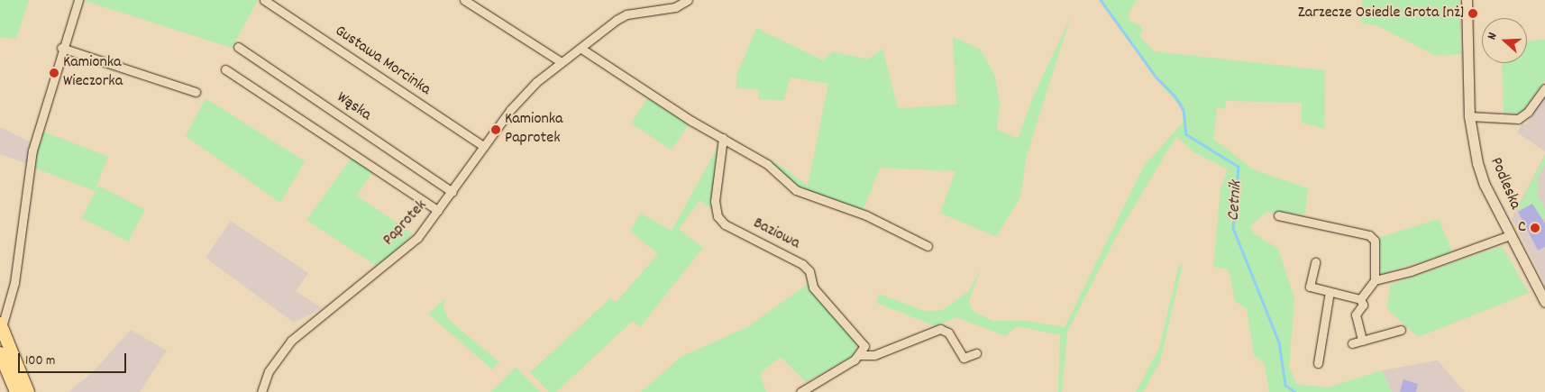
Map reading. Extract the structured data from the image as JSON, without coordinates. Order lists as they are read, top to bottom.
{
  "streets": {
    "street": [
      "Gustawa Morcinka",
      "Wąska",
      "Podleska",
      "Paprotek",
      "Baziowa"
    ]
  },
  "crossings": [
    ["Gustawa Morcinka", "Paprotek"],
    ["Wąska", "Paprotek"]
  ],
  "water": ["Cetnik"],
  "places": [
    "Zarzecze Osiedle Grota [nż]",
    "Kamionka Wieczorka",
    "Kamionka Paprotek",
    "C"
  ],
  "scale_bar": "100 m",
  "north": "left"
}
